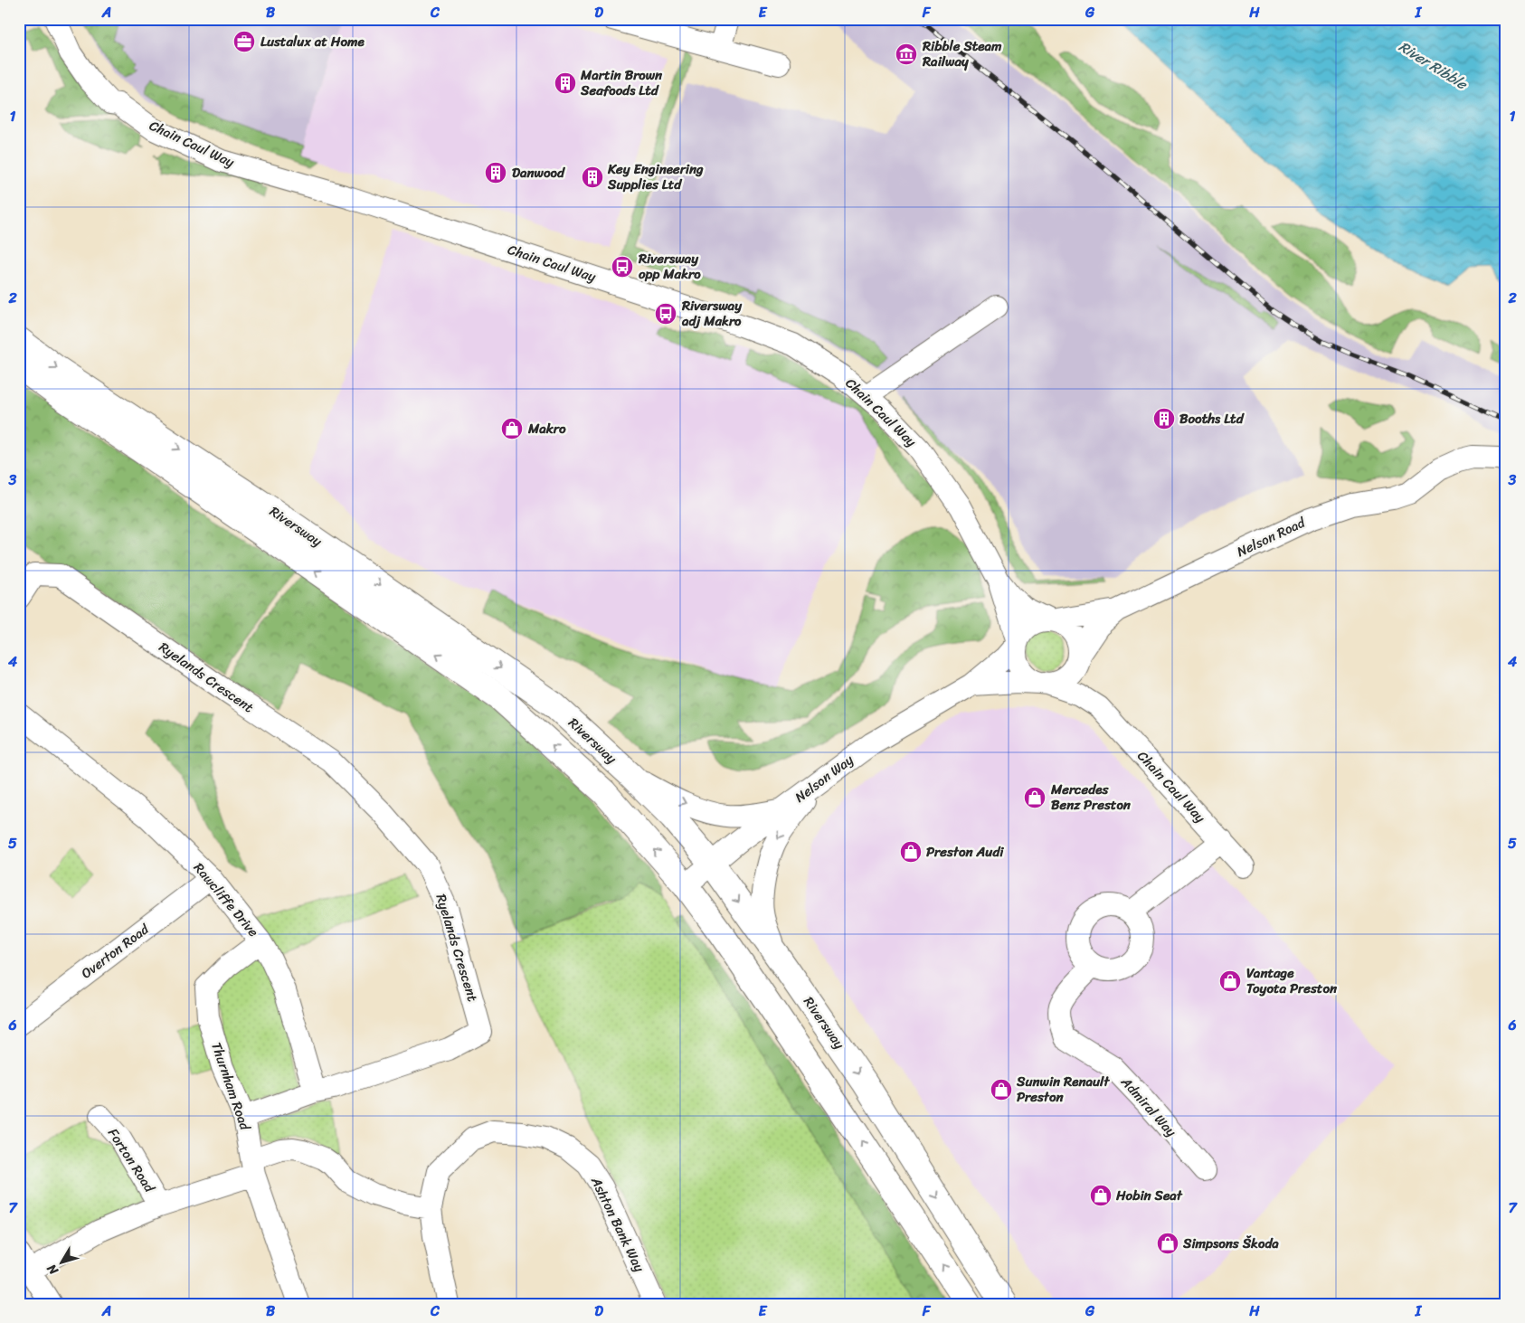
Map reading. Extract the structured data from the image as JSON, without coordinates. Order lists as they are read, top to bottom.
{
  "streets": {
    "highway": ["Riversway"],
    "street": [
      "Chain Caul Way",
      "Nelson Road",
      "Ryelands Crescent",
      "Nelson Way",
      "Rawcliffe Drive",
      "Overton Road",
      "Thurnham Road",
      "Admiral Way",
      "Forton Road",
      "Ashton Bank Way"
    ]
  },
  "crossings": [
    ["Chain Caul Way", "Nelson Road"],
    ["Chain Caul Way", "Nelson Way"],
    ["Riversway", "Nelson Way"],
    ["Nelson Road", "Nelson Way"],
    ["Ryelands Crescent", "Rawcliffe Drive"],
    ["Ryelands Crescent", "Thurnham Road"],
    ["Rawcliffe Drive", "Overton Road"],
    ["Rawcliffe Drive", "Thurnham Road"],
    ["Thurnham Road", "Forton Road"]
  ],
  "water": ["River Ribble"],
  "places": {
    "office": ["Lustalux at Home"],
    "museum": ["Ribble Steam Railway"],
    "building": [
      "Martin Brown Seafoods Ltd",
      "Danwood",
      "Key Engineering Supplies Ltd",
      "Booths Ltd"
    ],
    "bus stop": ["Riversway opp Makro", "Riversway adj Makro"],
    "shop": [
      "Makro",
      "Mercedes Benz Preston",
      "Preston Audi",
      "Vantage Toyota Preston",
      "Sunwin Renault Preston",
      "Hobin Seat",
      "Simpsons Škoda"
    ]
  },
  "north": "bottom left",
  "grid": {
    "columns": [
      "A",
      "B",
      "C",
      "D",
      "E",
      "F",
      "G",
      "H",
      "I"
    ],
    "rows": [
      "1",
      "2",
      "3",
      "4",
      "5",
      "6",
      "7"
    ]
  }
}
